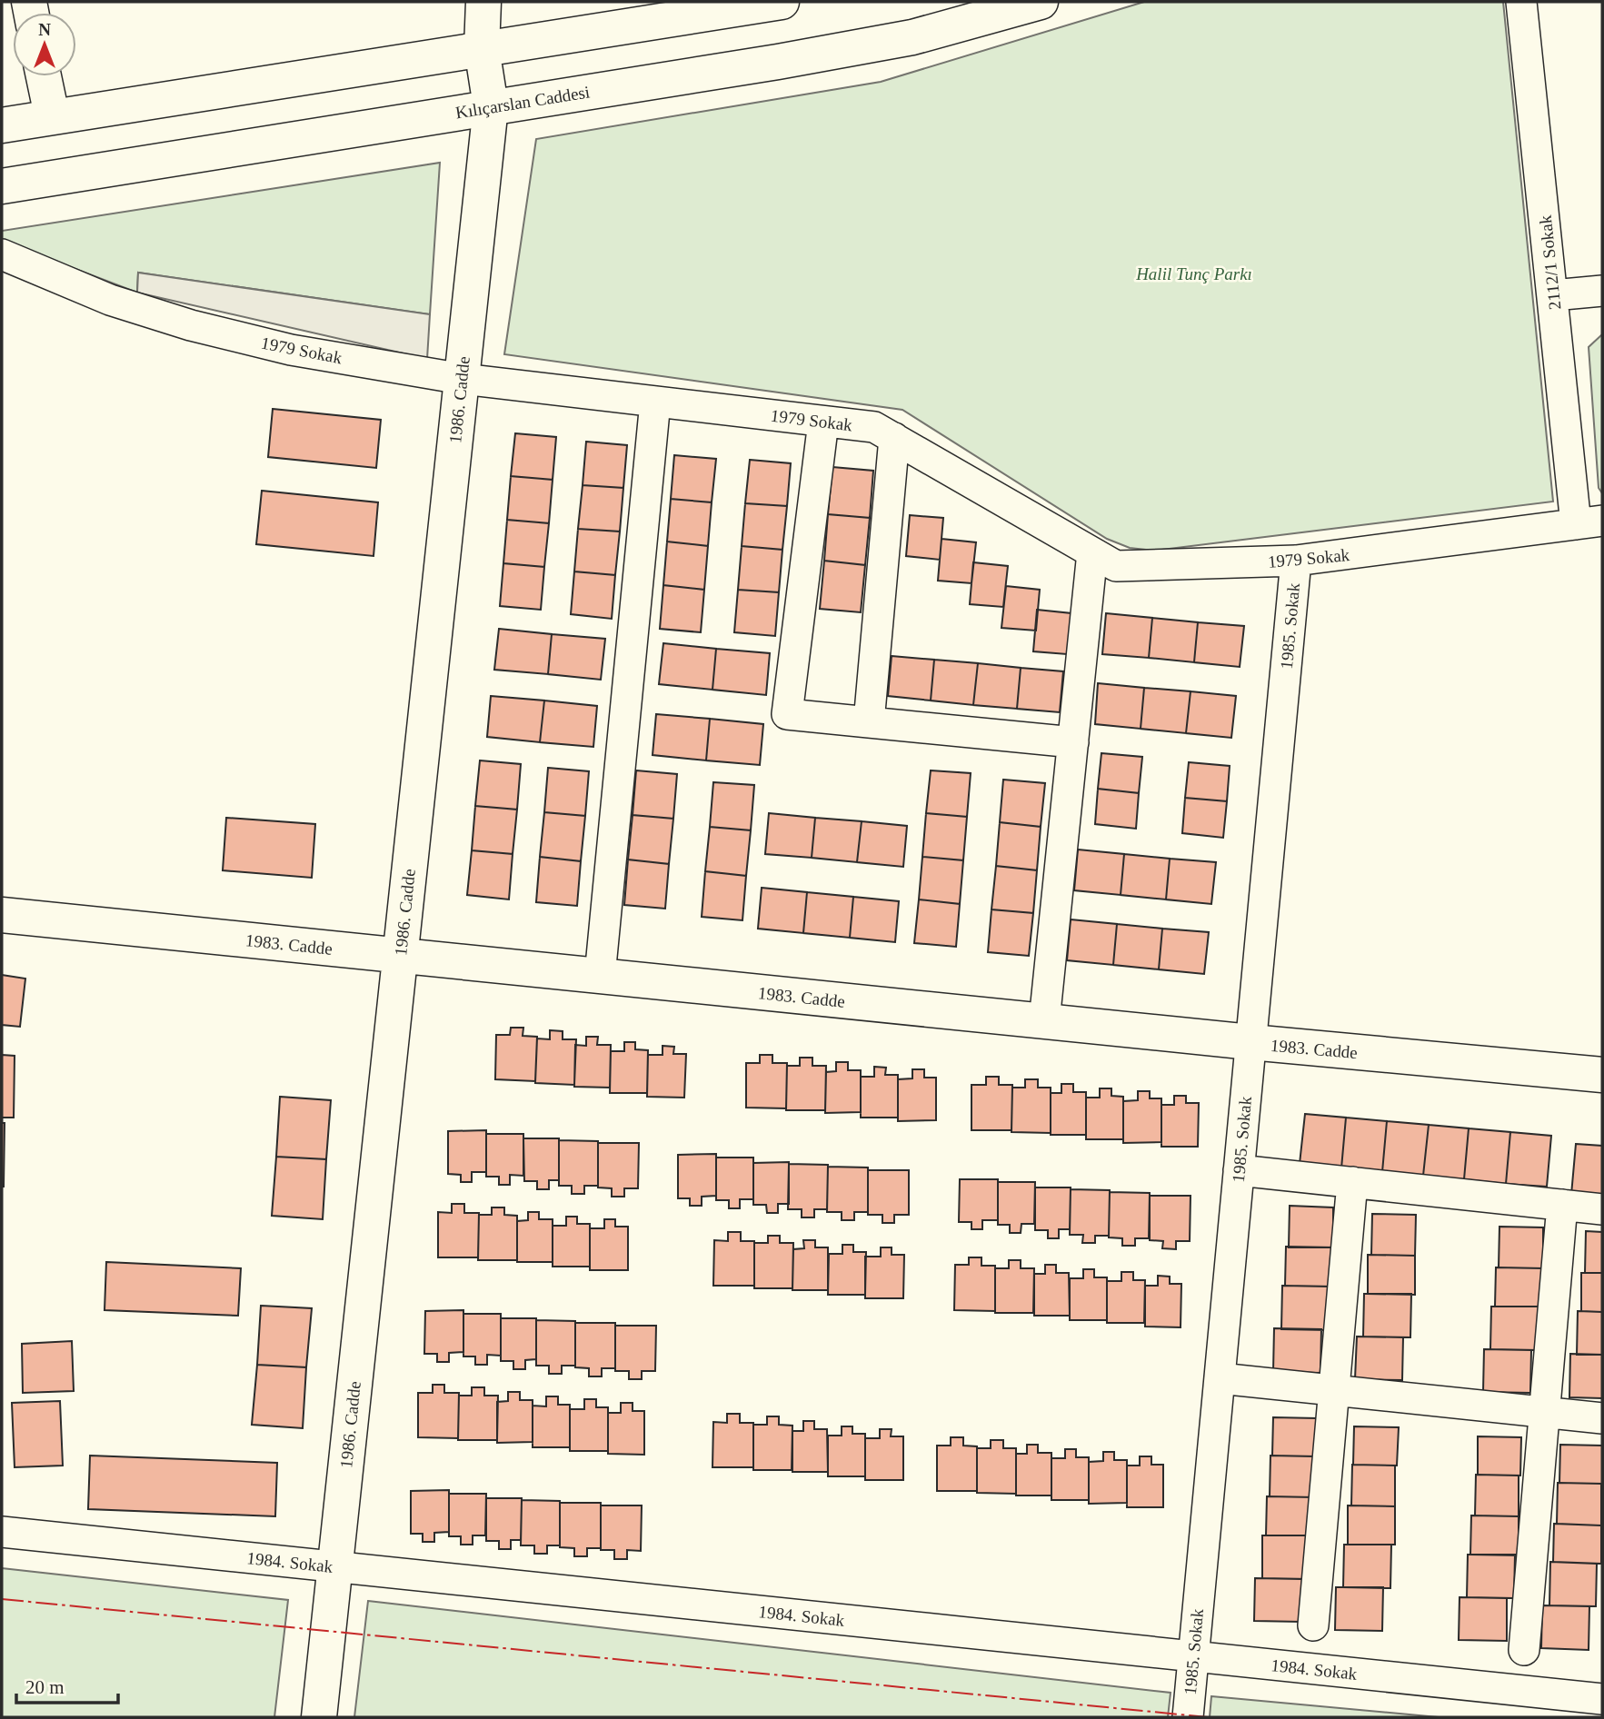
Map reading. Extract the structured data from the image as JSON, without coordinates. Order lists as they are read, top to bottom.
{
  "streets": {
    "street": [
      "Kılıçarslan Caddesi",
      "2112/1 Sokak",
      "1979 Sokak",
      "1986. Cadde",
      "1985. Sokak",
      "1983. Cadde",
      "1984. Sokak"
    ]
  },
  "crossings": [
    ["Kılıçarslan Caddesi", "1986. Cadde"],
    ["2112/1 Sokak", "1979 Sokak"],
    ["1979 Sokak", "1986. Cadde"],
    ["1979 Sokak", "1985. Sokak"],
    ["1986. Cadde", "1983. Cadde"],
    ["1986. Cadde", "1984. Sokak"],
    ["1985. Sokak", "1983. Cadde"],
    ["1985. Sokak", "1984. Sokak"]
  ],
  "parks": ["Halil Tunç Parkı"],
  "scale_bar": "20 m",
  "north": "top"
}
